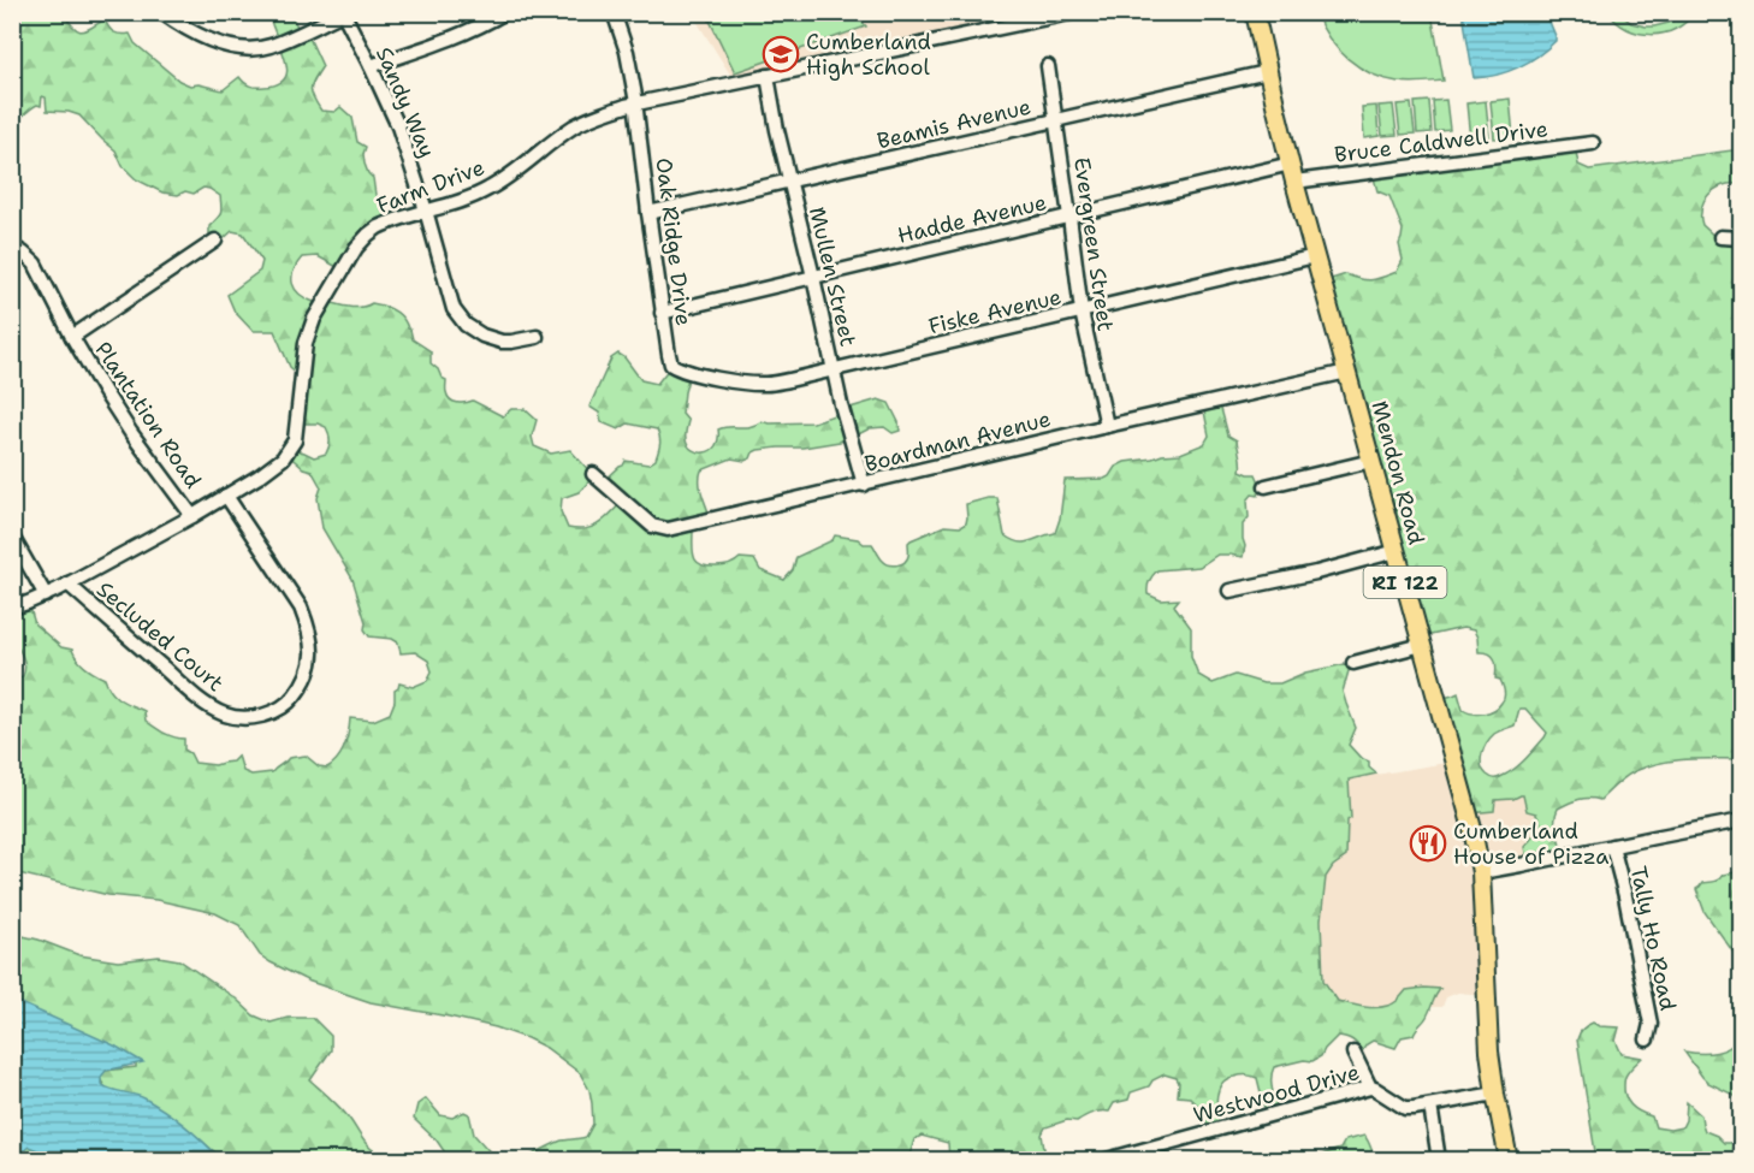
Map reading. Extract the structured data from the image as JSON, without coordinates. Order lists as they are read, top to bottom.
{
  "streets": {
    "main road": ["Mendon Road", "RI 122"],
    "street": [
      "Sandy Way",
      "Beamis Avenue",
      "Bruce Caldwell Drive",
      "Farm Drive",
      "Hadde Avenue",
      "Oak Ridge Drive",
      "Evergreen Street",
      "Mullen Street",
      "Fiske Avenue",
      "Plantation Road",
      "Boardman Avenue",
      "Secluded Court",
      "Tally Ho Road",
      "Westwood Drive"
    ]
  },
  "crossings": [
    ["Sandy Way", "Farm Drive"],
    ["Beamis Avenue", "Oak Ridge Drive"],
    ["Beamis Avenue", "Evergreen Street"],
    ["Beamis Avenue", "Mullen Street"],
    ["Beamis Avenue", "Mendon Road"],
    ["Bruce Caldwell Drive", "Mendon Road"],
    ["Farm Drive", "Oak Ridge Drive"],
    ["Farm Drive", "Mullen Street"],
    ["Farm Drive", "Plantation Road"],
    ["Farm Drive", "Secluded Court"],
    ["Hadde Avenue", "Oak Ridge Drive"],
    ["Hadde Avenue", "Evergreen Street"],
    ["Hadde Avenue", "Mullen Street"],
    ["Hadde Avenue", "Mendon Road"],
    ["Oak Ridge Drive", "Fiske Avenue"],
    ["Evergreen Street", "Fiske Avenue"],
    ["Evergreen Street", "Boardman Avenue"],
    ["Mullen Street", "Fiske Avenue"],
    ["Mullen Street", "Boardman Avenue"],
    ["Fiske Avenue", "Mendon Road"],
    ["Boardman Avenue", "Mendon Road"],
    ["Mendon Road", "Westwood Drive"]
  ],
  "places": {
    "school or university": ["Cumberland High School"],
    "restaurant": ["Cumberland House of Pizza"]
  }
}
